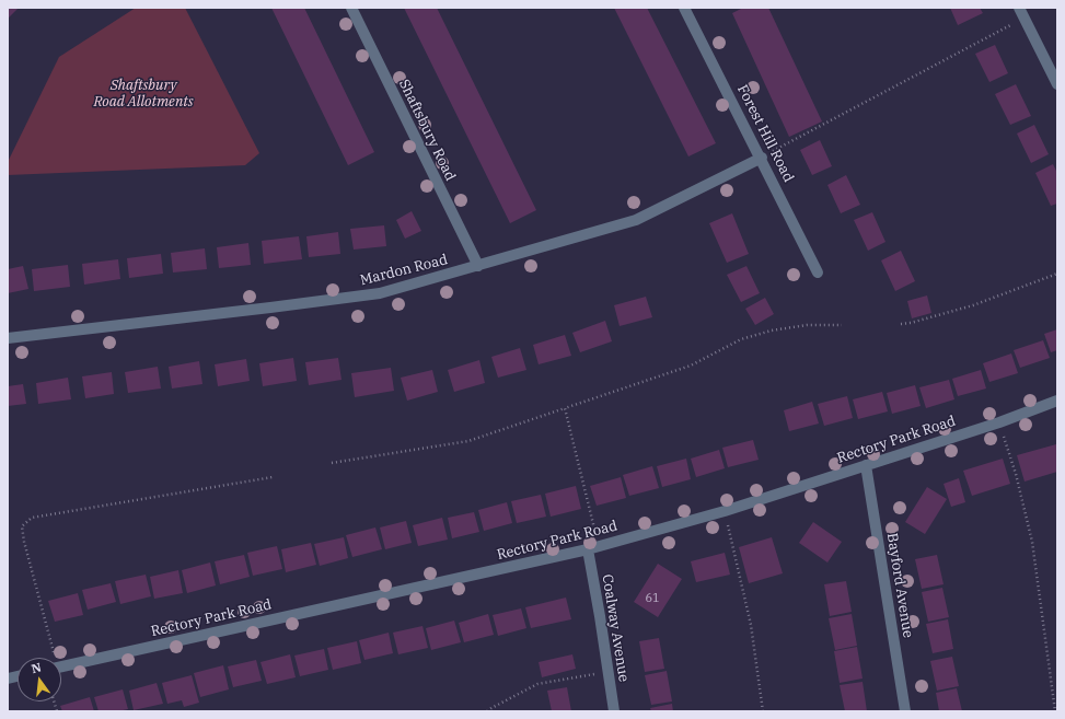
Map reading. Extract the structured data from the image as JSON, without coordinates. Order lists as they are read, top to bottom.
{
  "streets": {
    "street": [
      "Shaftsbury Road",
      "Forest Hill Road",
      "Mardon Road",
      "Rectory Park Road",
      "Bayford Avenue",
      "Coalway Avenue"
    ]
  },
  "crossings": [
    ["Shaftsbury Road", "Mardon Road"],
    ["Forest Hill Road", "Mardon Road"],
    ["Rectory Park Road", "Bayford Avenue"],
    ["Rectory Park Road", "Coalway Avenue"]
  ],
  "parks": ["Shaftsbury Road Allotments"],
  "house_numbers": ["61"],
  "north": "top"
}
